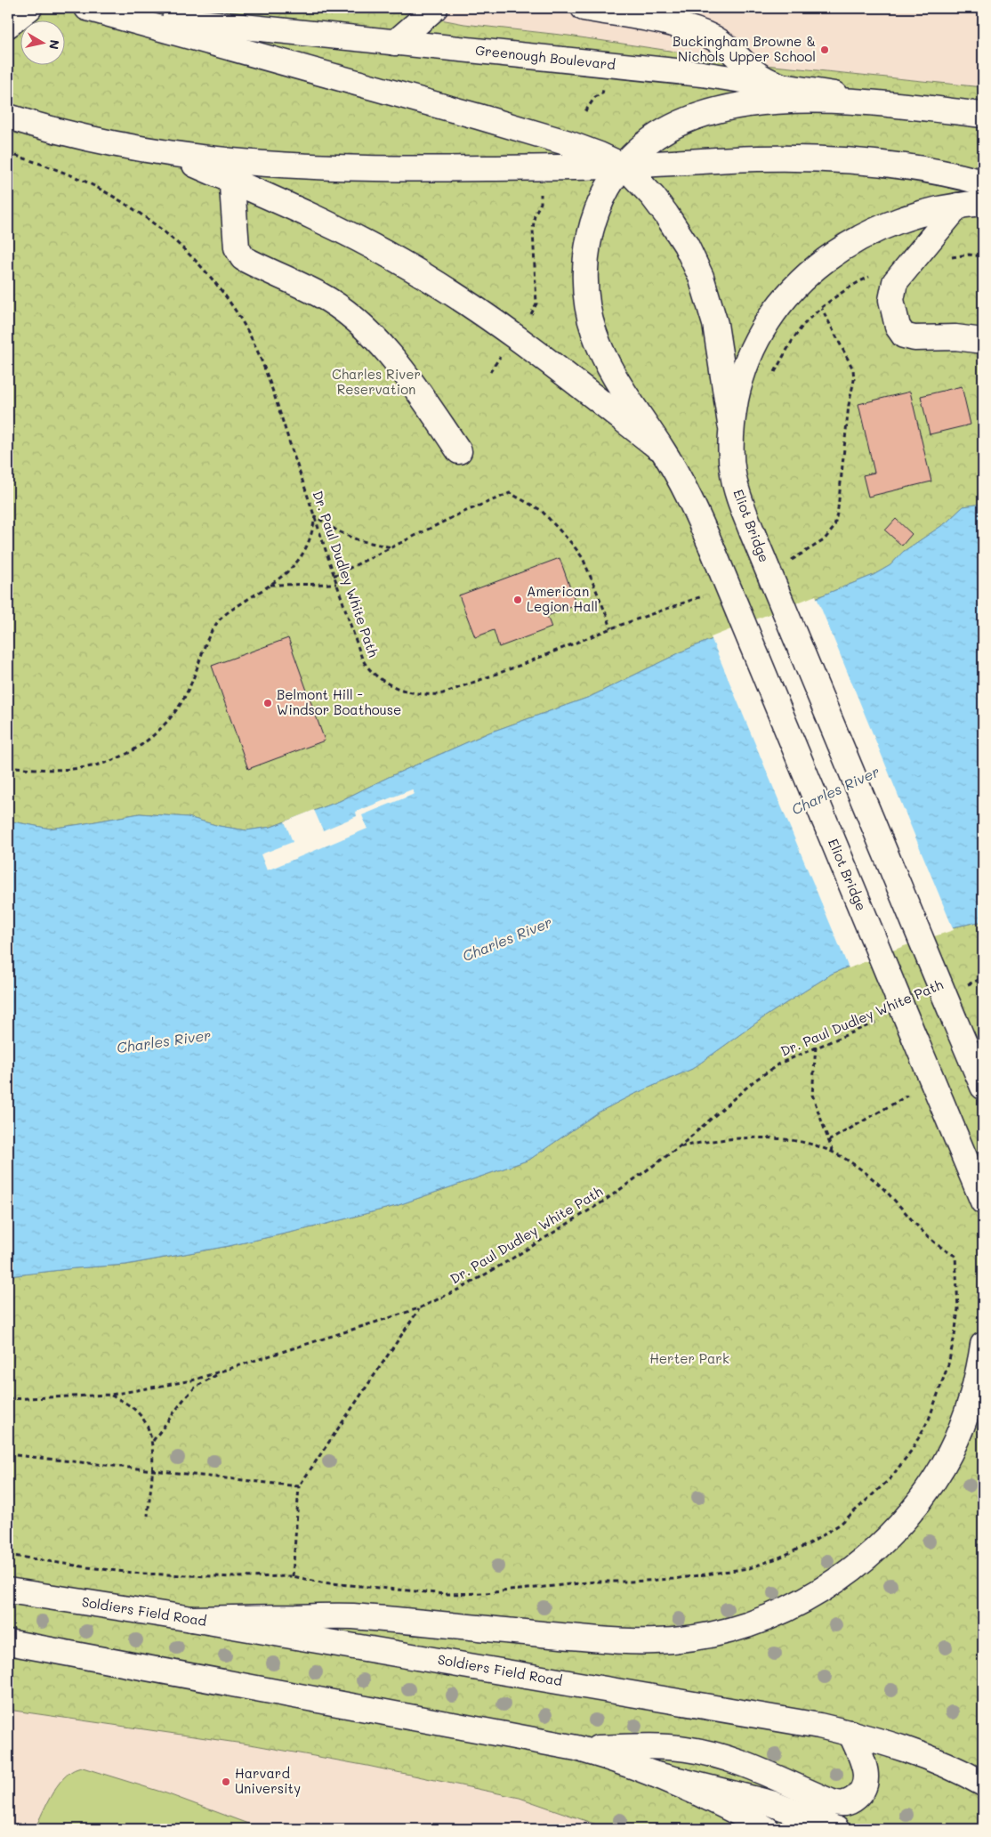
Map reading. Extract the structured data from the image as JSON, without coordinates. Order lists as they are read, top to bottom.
{
  "streets": {
    "main road": ["Greenough Boulevard", "Eliot Bridge", "Soldiers Field Road"],
    "path": ["Dr. Paul Dudley White Path"]
  },
  "crossings": [
    ["Greenough Boulevard", "Eliot Bridge"]
  ],
  "water": ["Charles River"],
  "parks": ["Charles River Reservation", "Herter Park"],
  "places": [
    "Buckingham Browne & Nichols Upper School",
    "American Legion Hall",
    "Belmont Hill - Windsor Boathouse",
    "Harvard University"
  ],
  "north": "right"
}
